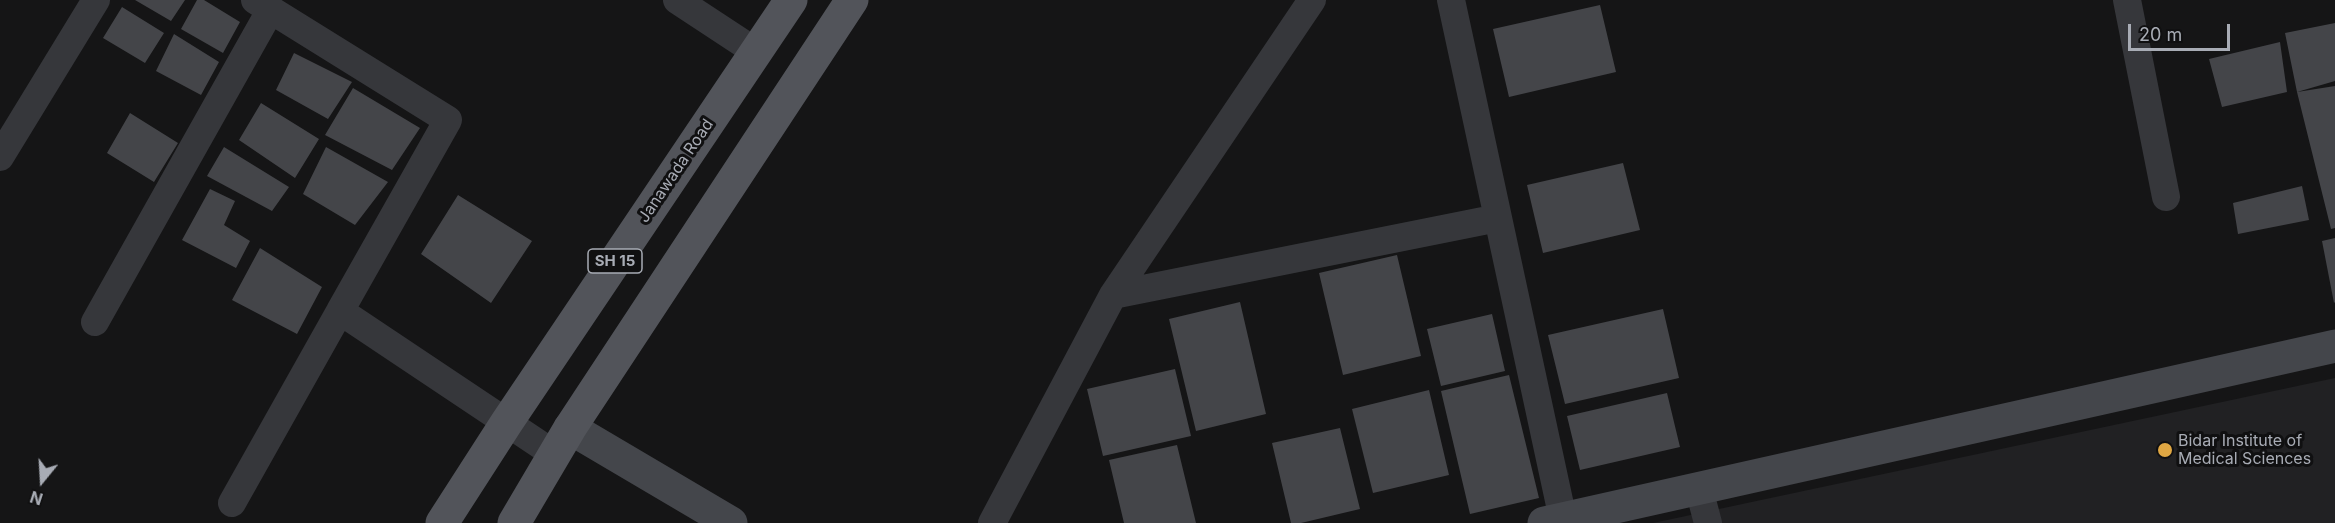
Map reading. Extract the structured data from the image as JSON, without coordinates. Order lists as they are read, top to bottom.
{
  "streets": {
    "main road": ["Janawada Road", "SH 15"]
  },
  "places": ["Bidar Institute of Medical Sciences"],
  "scale_bar": "20 m",
  "north": "bottom"
}
